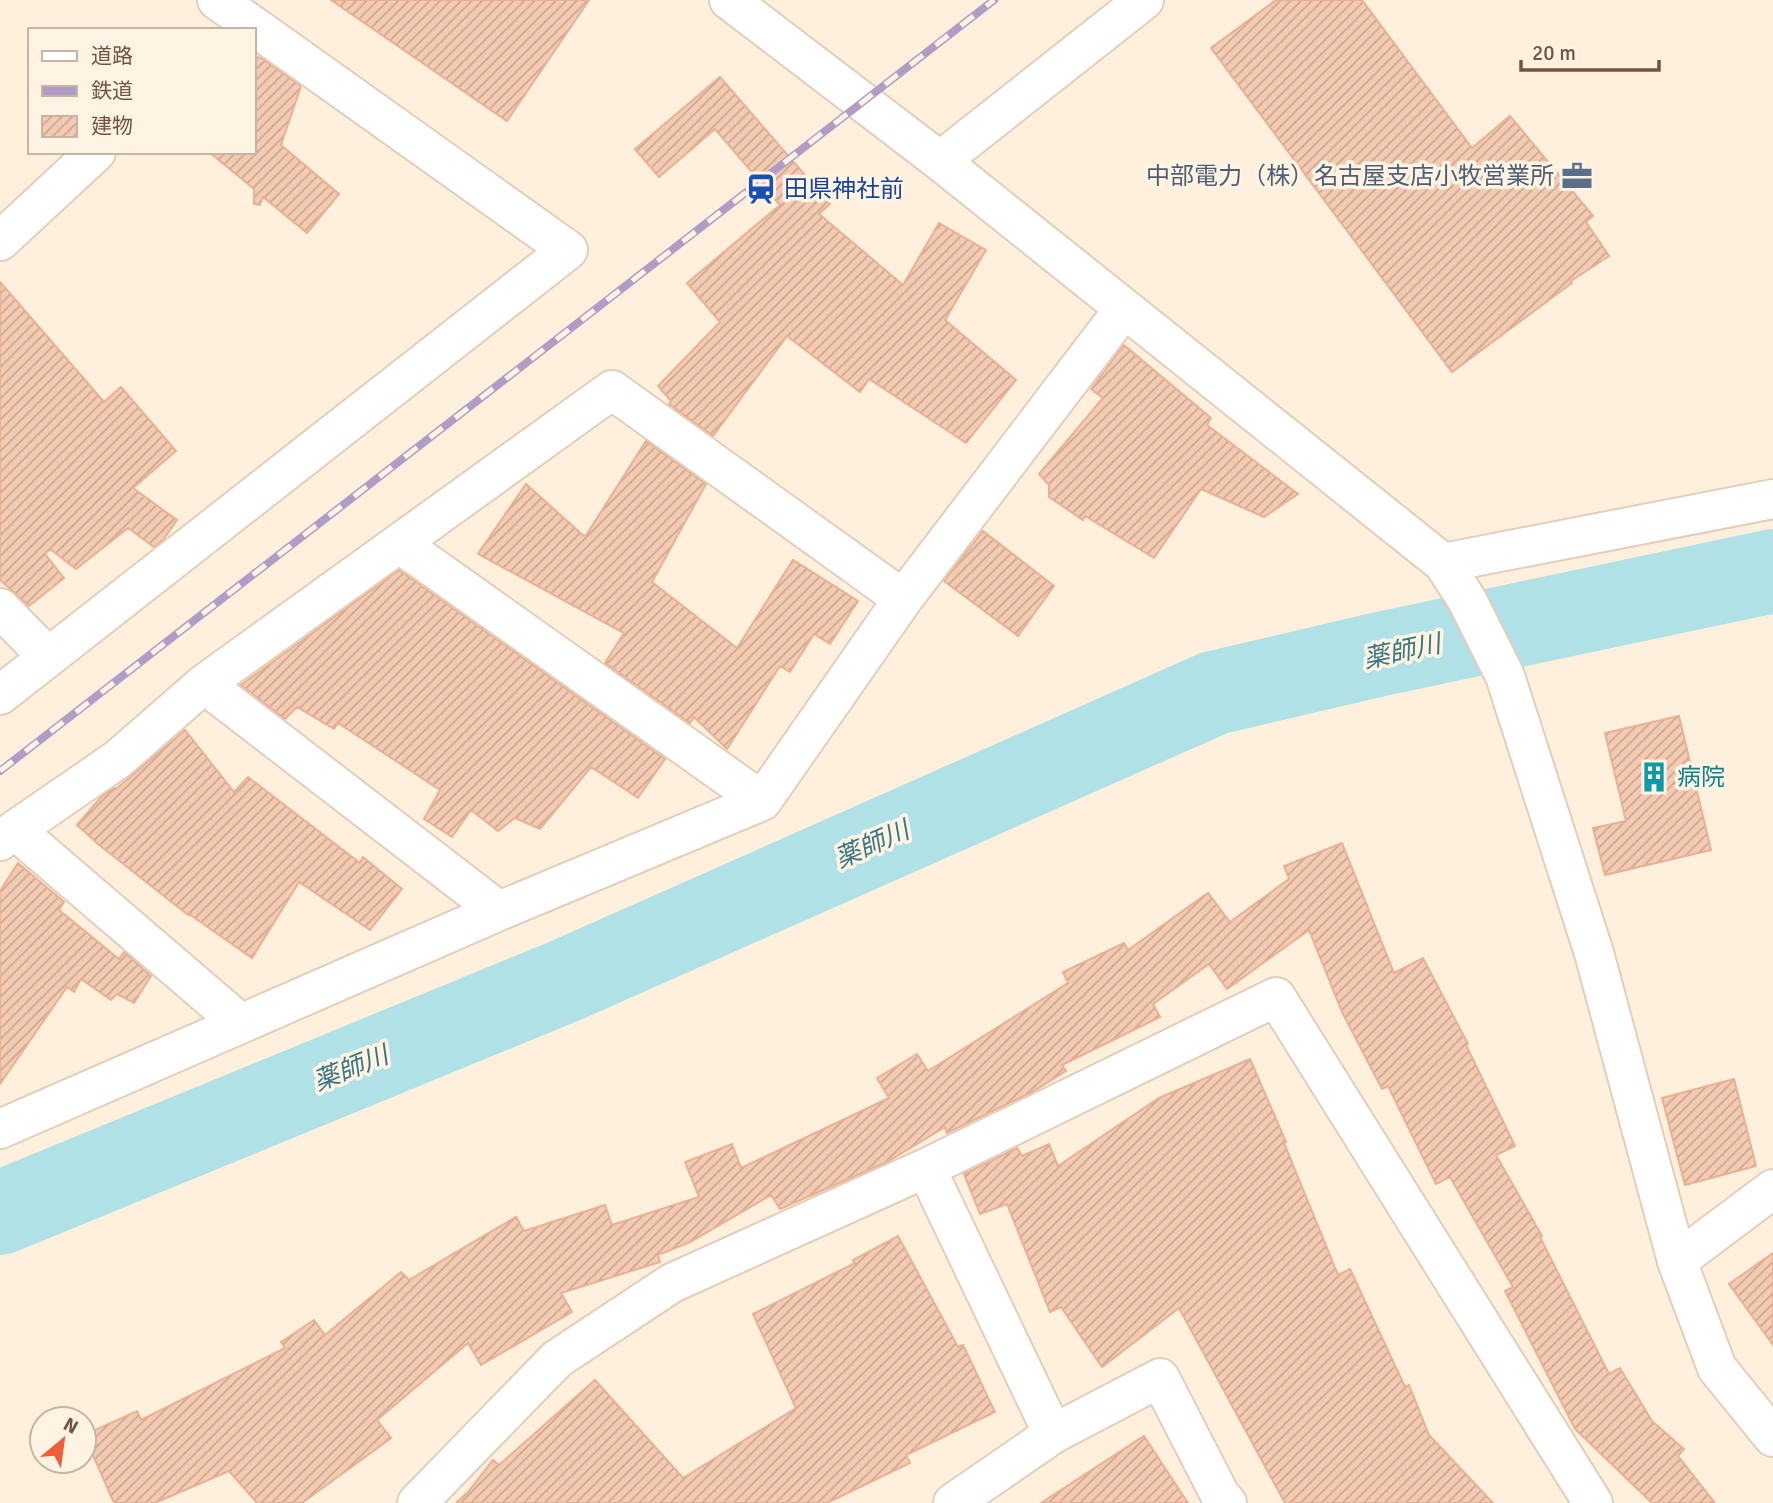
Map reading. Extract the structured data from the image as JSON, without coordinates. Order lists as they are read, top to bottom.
{
  "water": ["薬師川"],
  "places": {
    "office": ["中部電力（株）名古屋支店小牧営業所"],
    "station": ["田県神社前"],
    "building": ["病院"]
  },
  "legend": ["道路", "鉄道", "建物"],
  "scale_bar": "20 m",
  "north": "top right"
}
